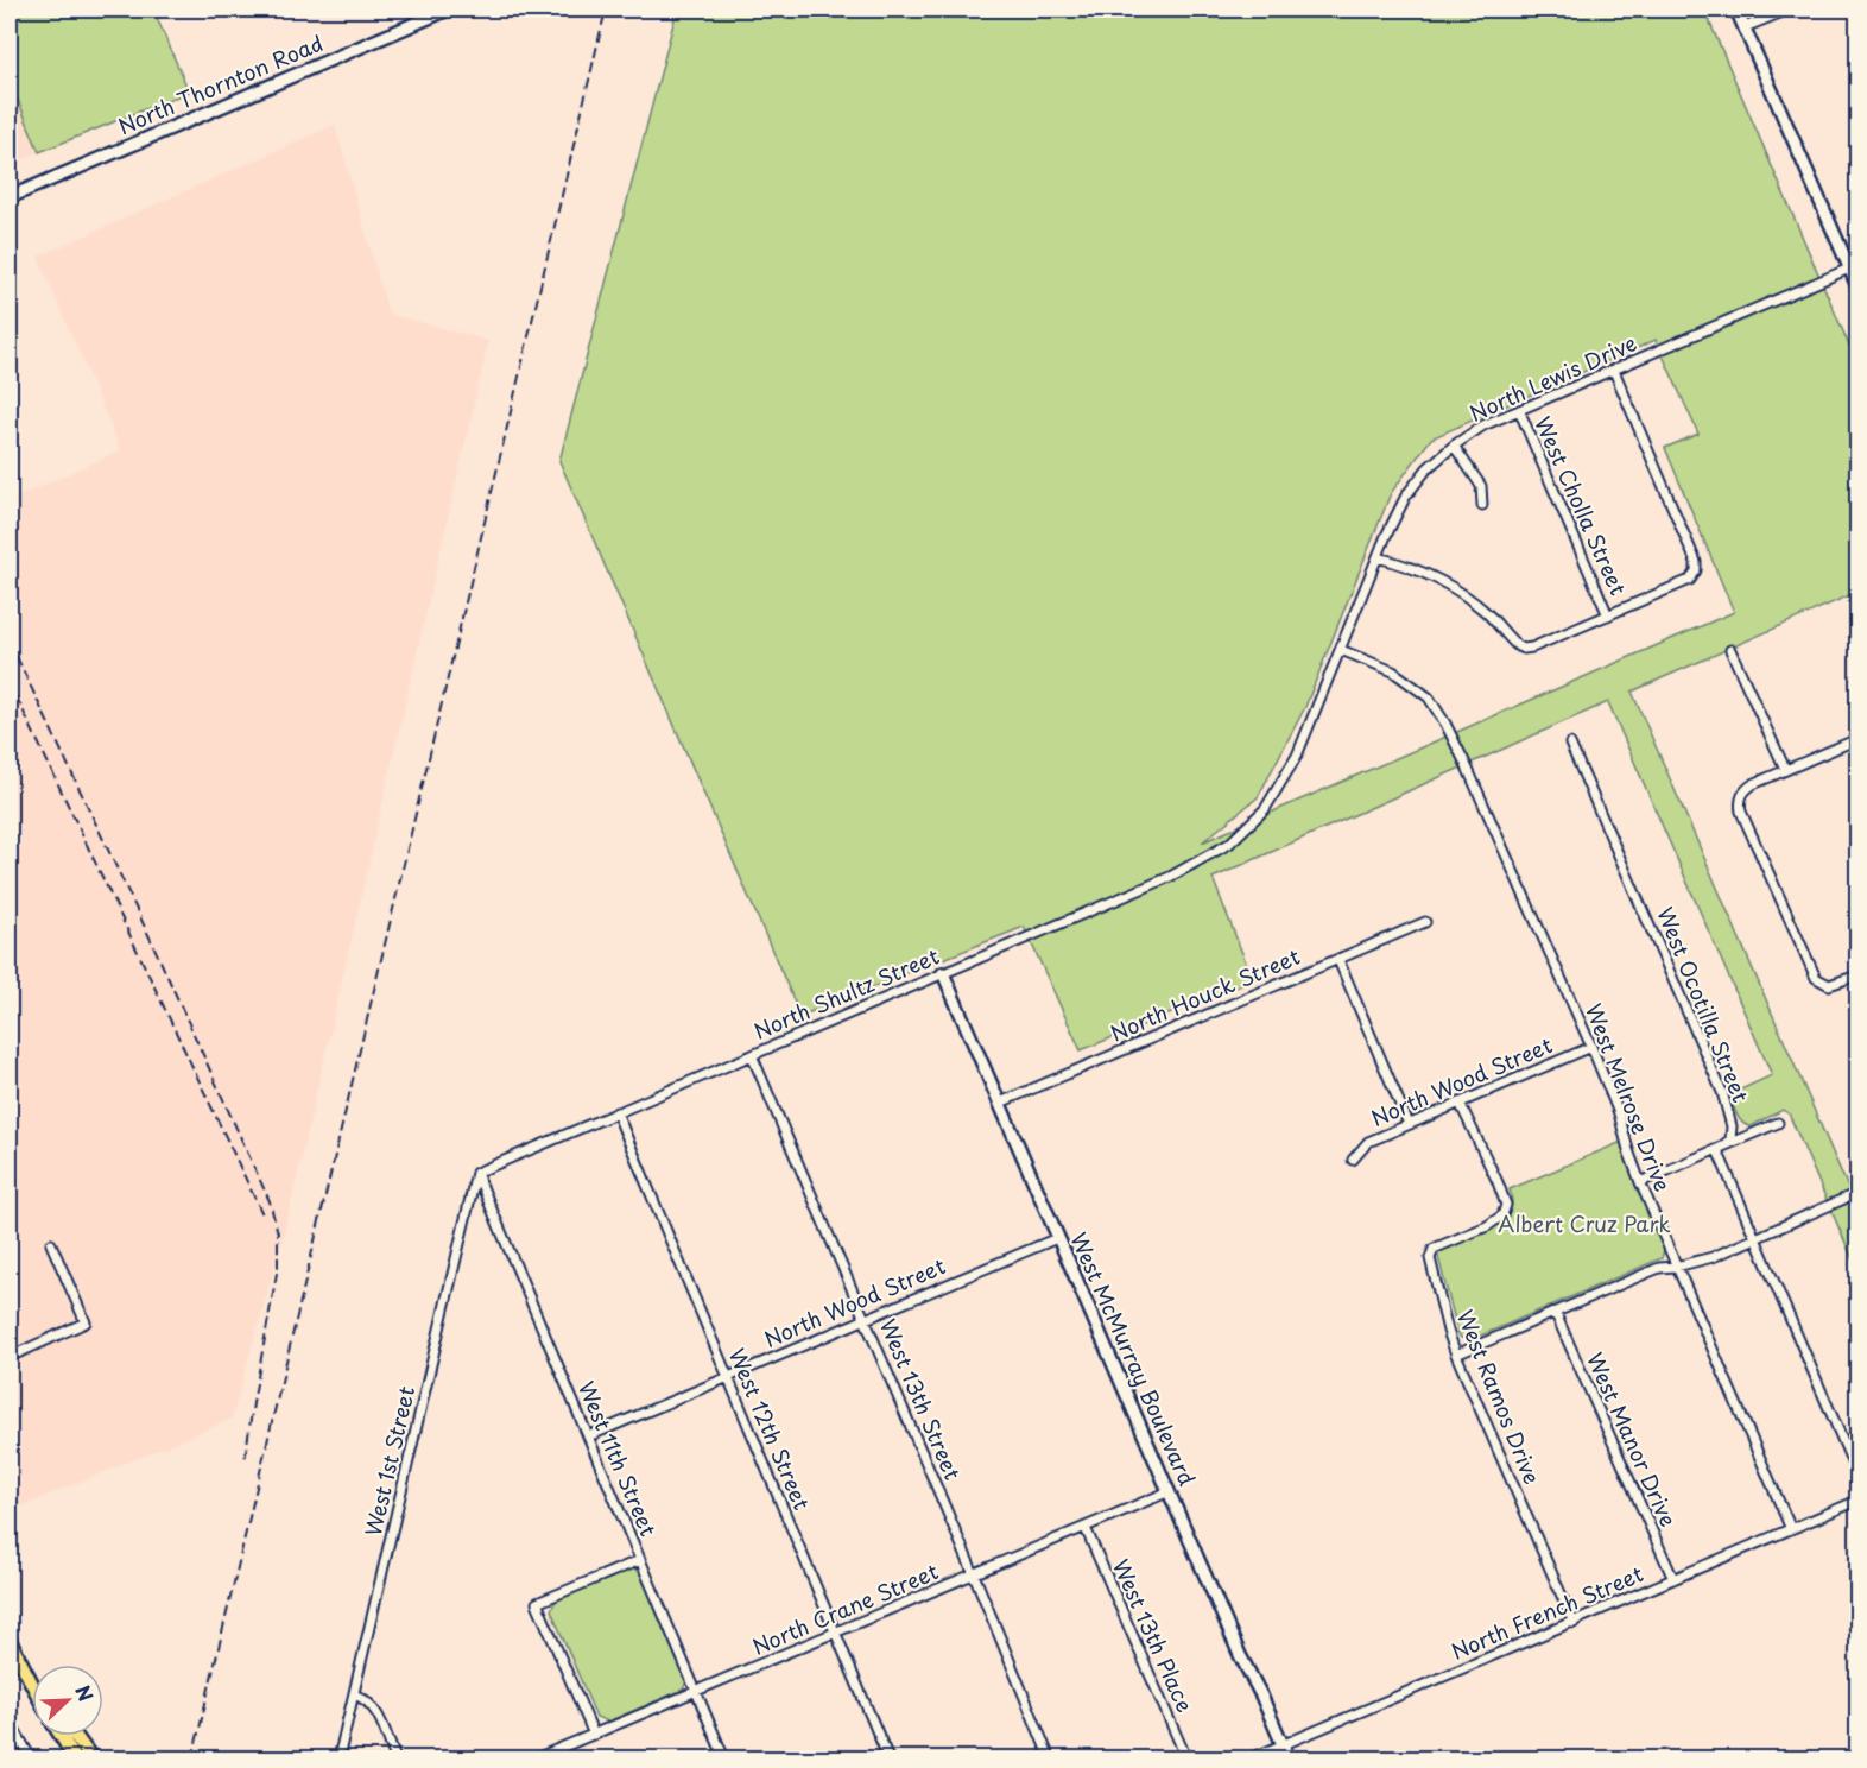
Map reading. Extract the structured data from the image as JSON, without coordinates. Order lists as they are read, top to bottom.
{
  "streets": {
    "street": [
      "North Thornton Road",
      "North Lewis Drive",
      "West Cholla Street",
      "North Shultz Street",
      "North Houck Street",
      "West Ocotilla Street",
      "North Wood Street",
      "West Melrose Drive",
      "West McMurray Boulevard",
      "West Ramos Drive",
      "West 13th Street",
      "West 12th Street",
      "West Manor Drive",
      "West 11th Street",
      "West 1st Street",
      "North Crane Street",
      "North French Street",
      "West 13th Place"
    ]
  },
  "crossings": [
    ["North Lewis Drive", "West Cholla Street"],
    ["North Lewis Drive", "North Shultz Street"],
    ["North Lewis Drive", "West Melrose Drive"],
    ["North Shultz Street", "West McMurray Boulevard"],
    ["North Shultz Street", "West 13th Street"],
    ["North Shultz Street", "West 12th Street"],
    ["North Shultz Street", "West 11th Street"],
    ["North Shultz Street", "West 1st Street"],
    ["North Houck Street", "West McMurray Boulevard"],
    ["North Wood Street", "West Melrose Drive"],
    ["North Wood Street", "West McMurray Boulevard"],
    ["North Wood Street", "West Ramos Drive"],
    ["North Wood Street", "West 13th Street"],
    ["North Wood Street", "West 12th Street"],
    ["North Wood Street", "West 11th Street"],
    ["West Melrose Drive", "North French Street"],
    ["West McMurray Boulevard", "North Crane Street"],
    ["West McMurray Boulevard", "North French Street"],
    ["West Ramos Drive", "North French Street"],
    ["West 13th Street", "North Crane Street"],
    ["West 12th Street", "North Crane Street"],
    ["West Manor Drive", "North French Street"],
    ["West 11th Street", "West 1st Street"],
    ["West 11th Street", "North Crane Street"],
    ["North Crane Street", "West 13th Place"]
  ],
  "parks": ["Albert Cruz Park"],
  "north": "top right"
}
